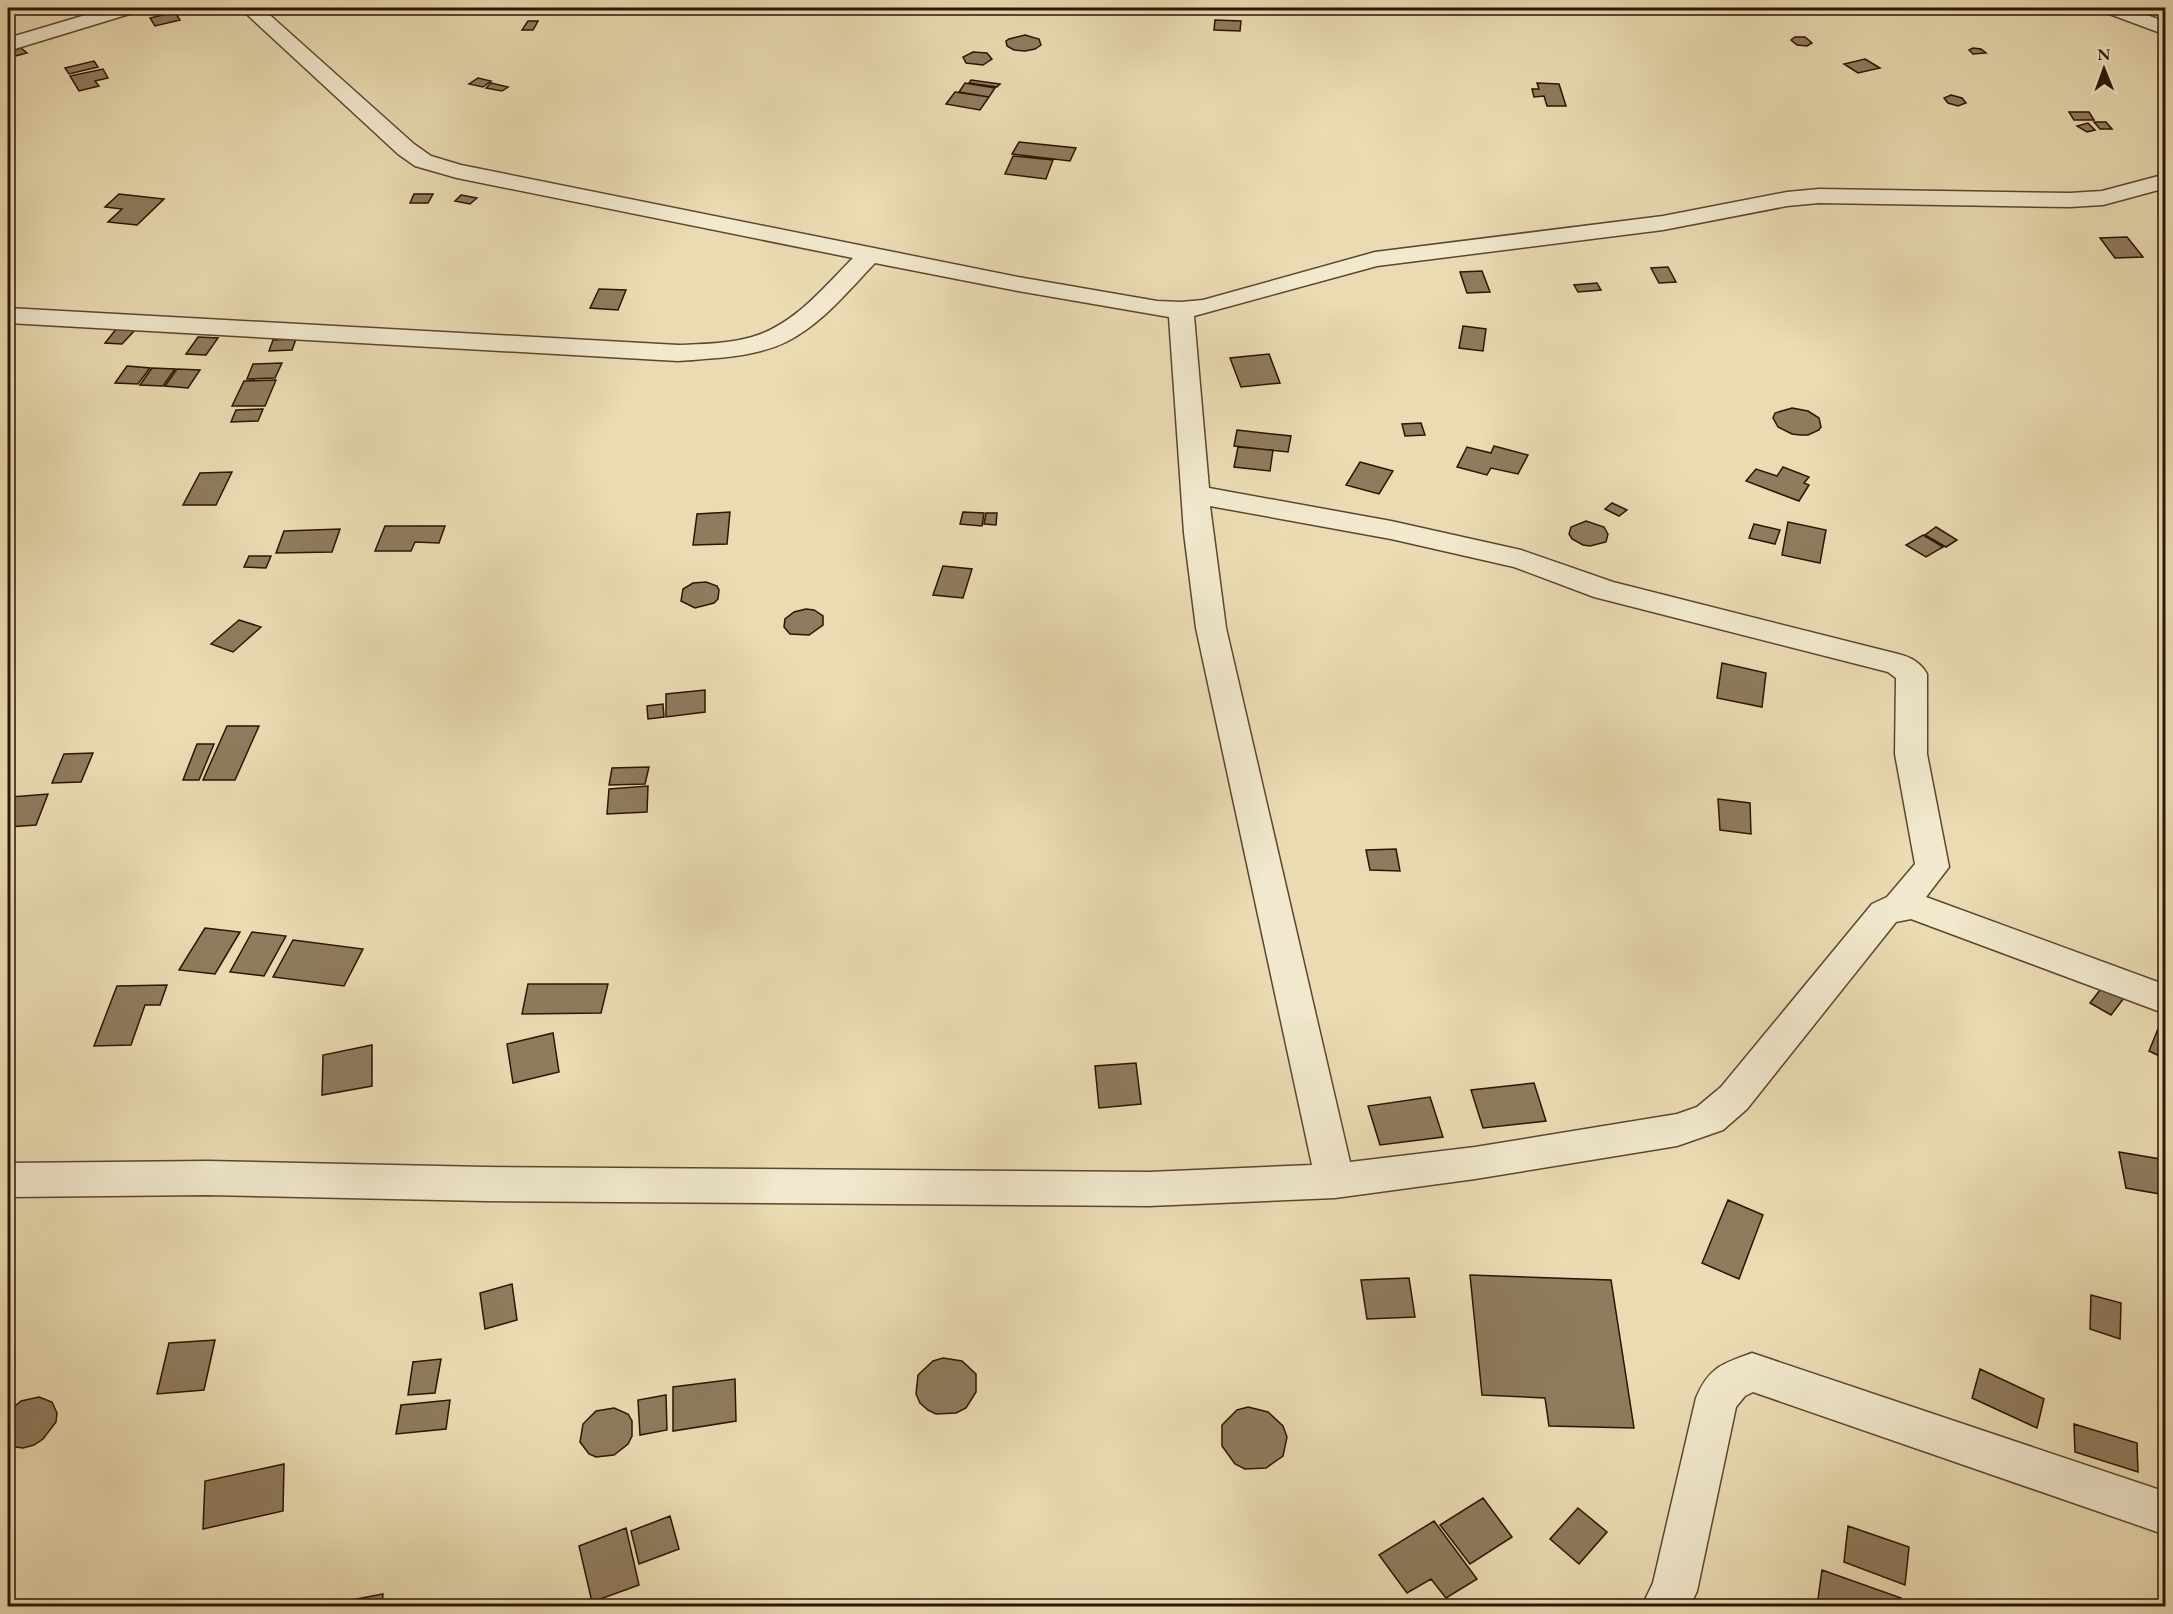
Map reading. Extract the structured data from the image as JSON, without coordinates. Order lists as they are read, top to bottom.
{
  "north": "top"
}
